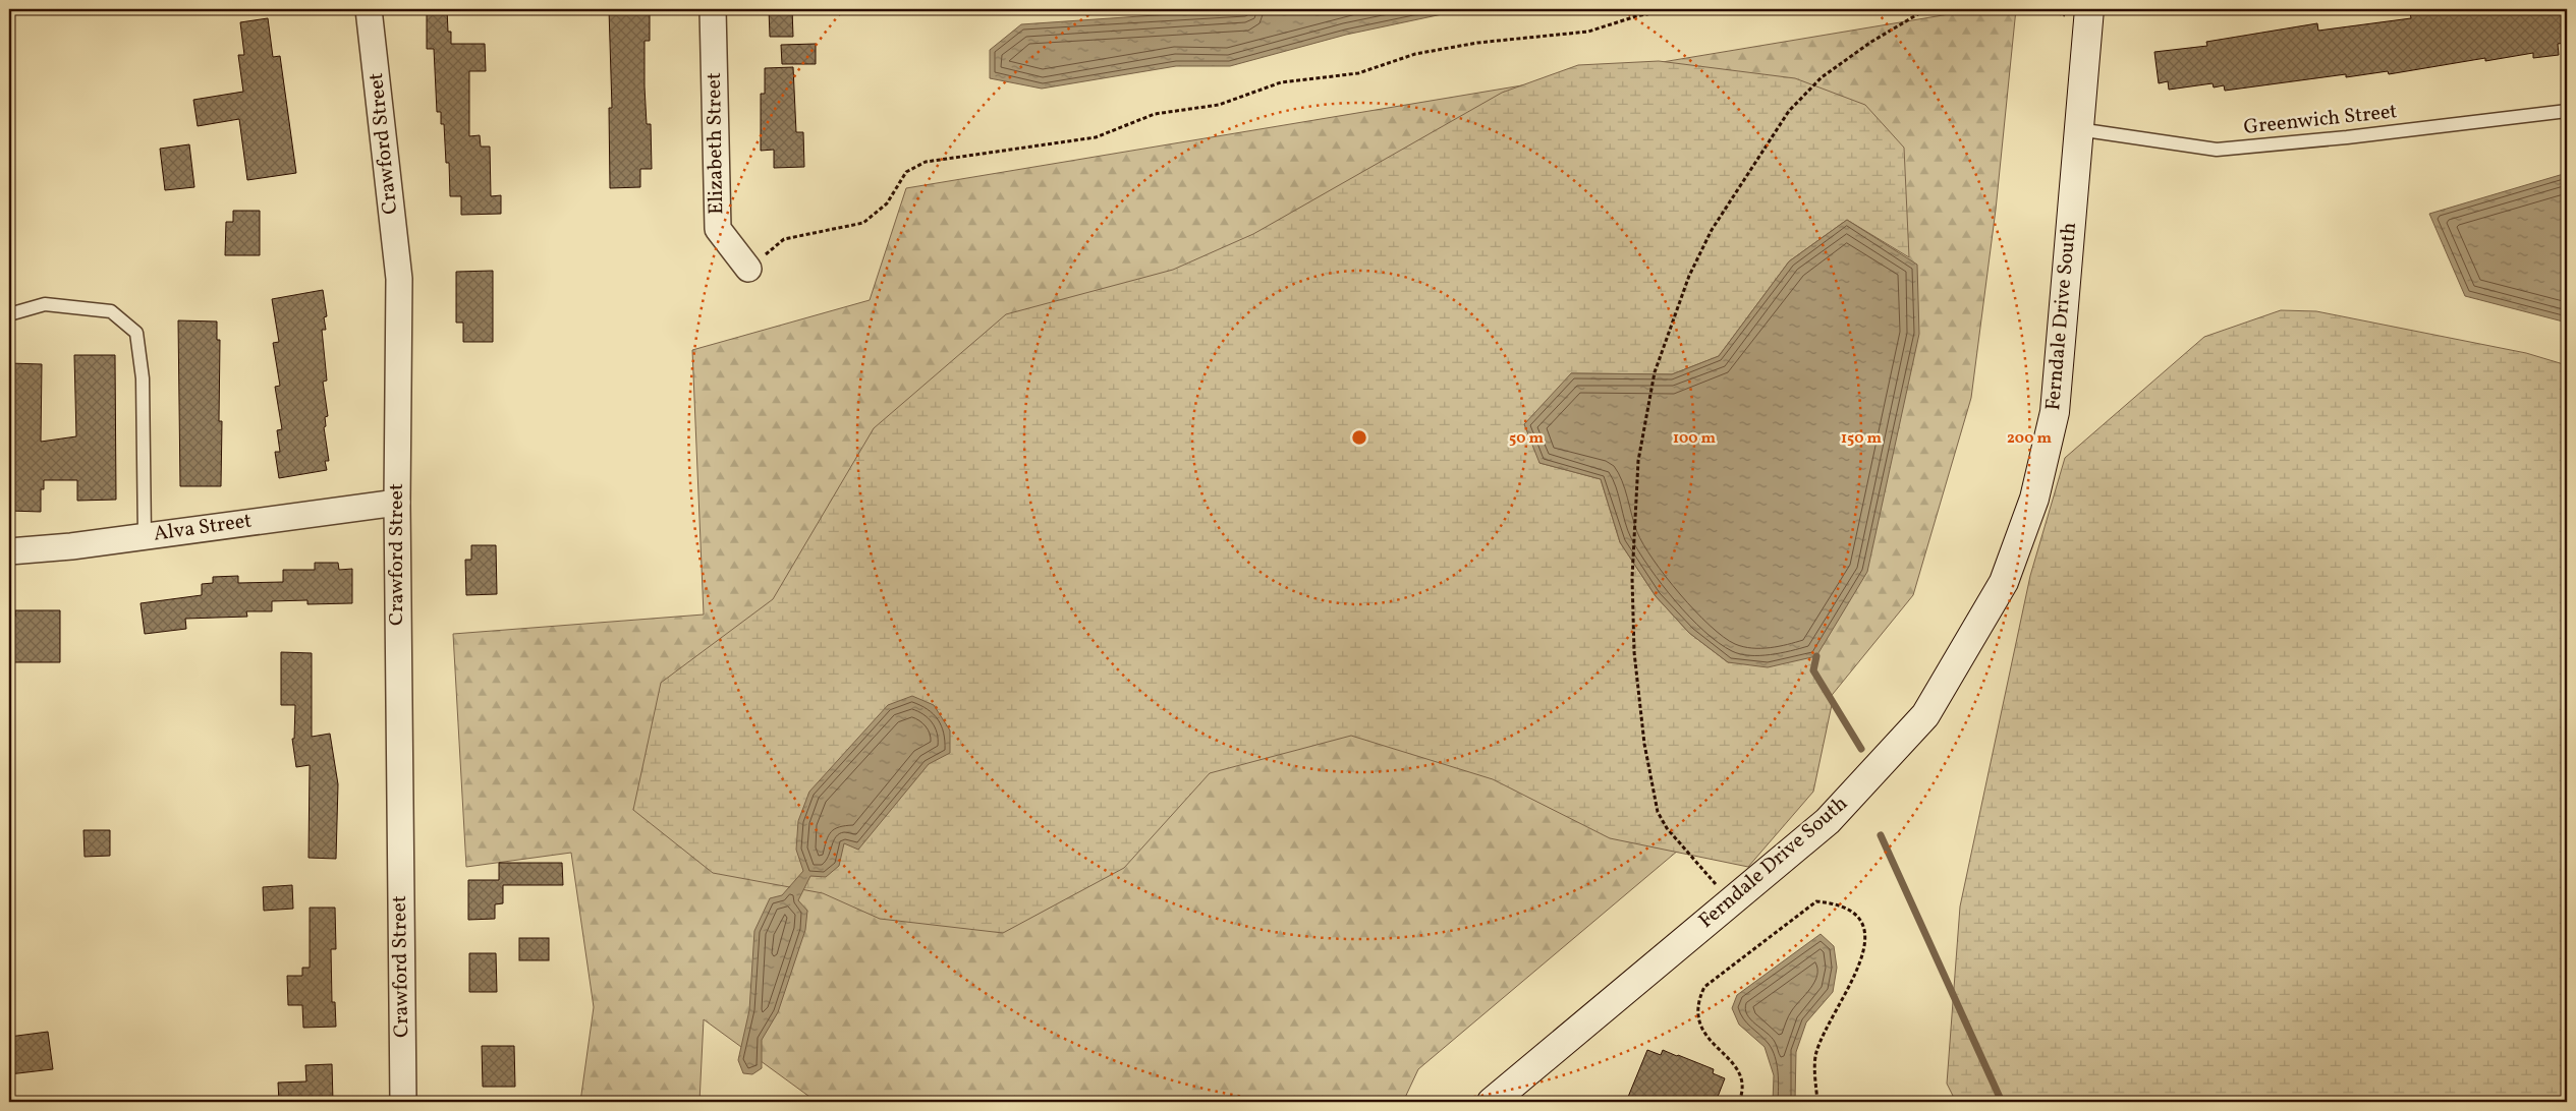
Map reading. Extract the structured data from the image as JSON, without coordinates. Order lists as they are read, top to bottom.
{
  "streets": {
    "main road": ["Ferndale Drive South"],
    "street": ["Crawford Street", "Elizabeth Street", "Alva Street"],
    "lane": ["Greenwich Street"]
  },
  "crossings": [
    ["Greenwich Street", "Ferndale Drive South"],
    ["Crawford Street", "Alva Street"]
  ],
  "rings": [
    "50 m",
    "100 m",
    "150 m",
    "200 m"
  ]
}
